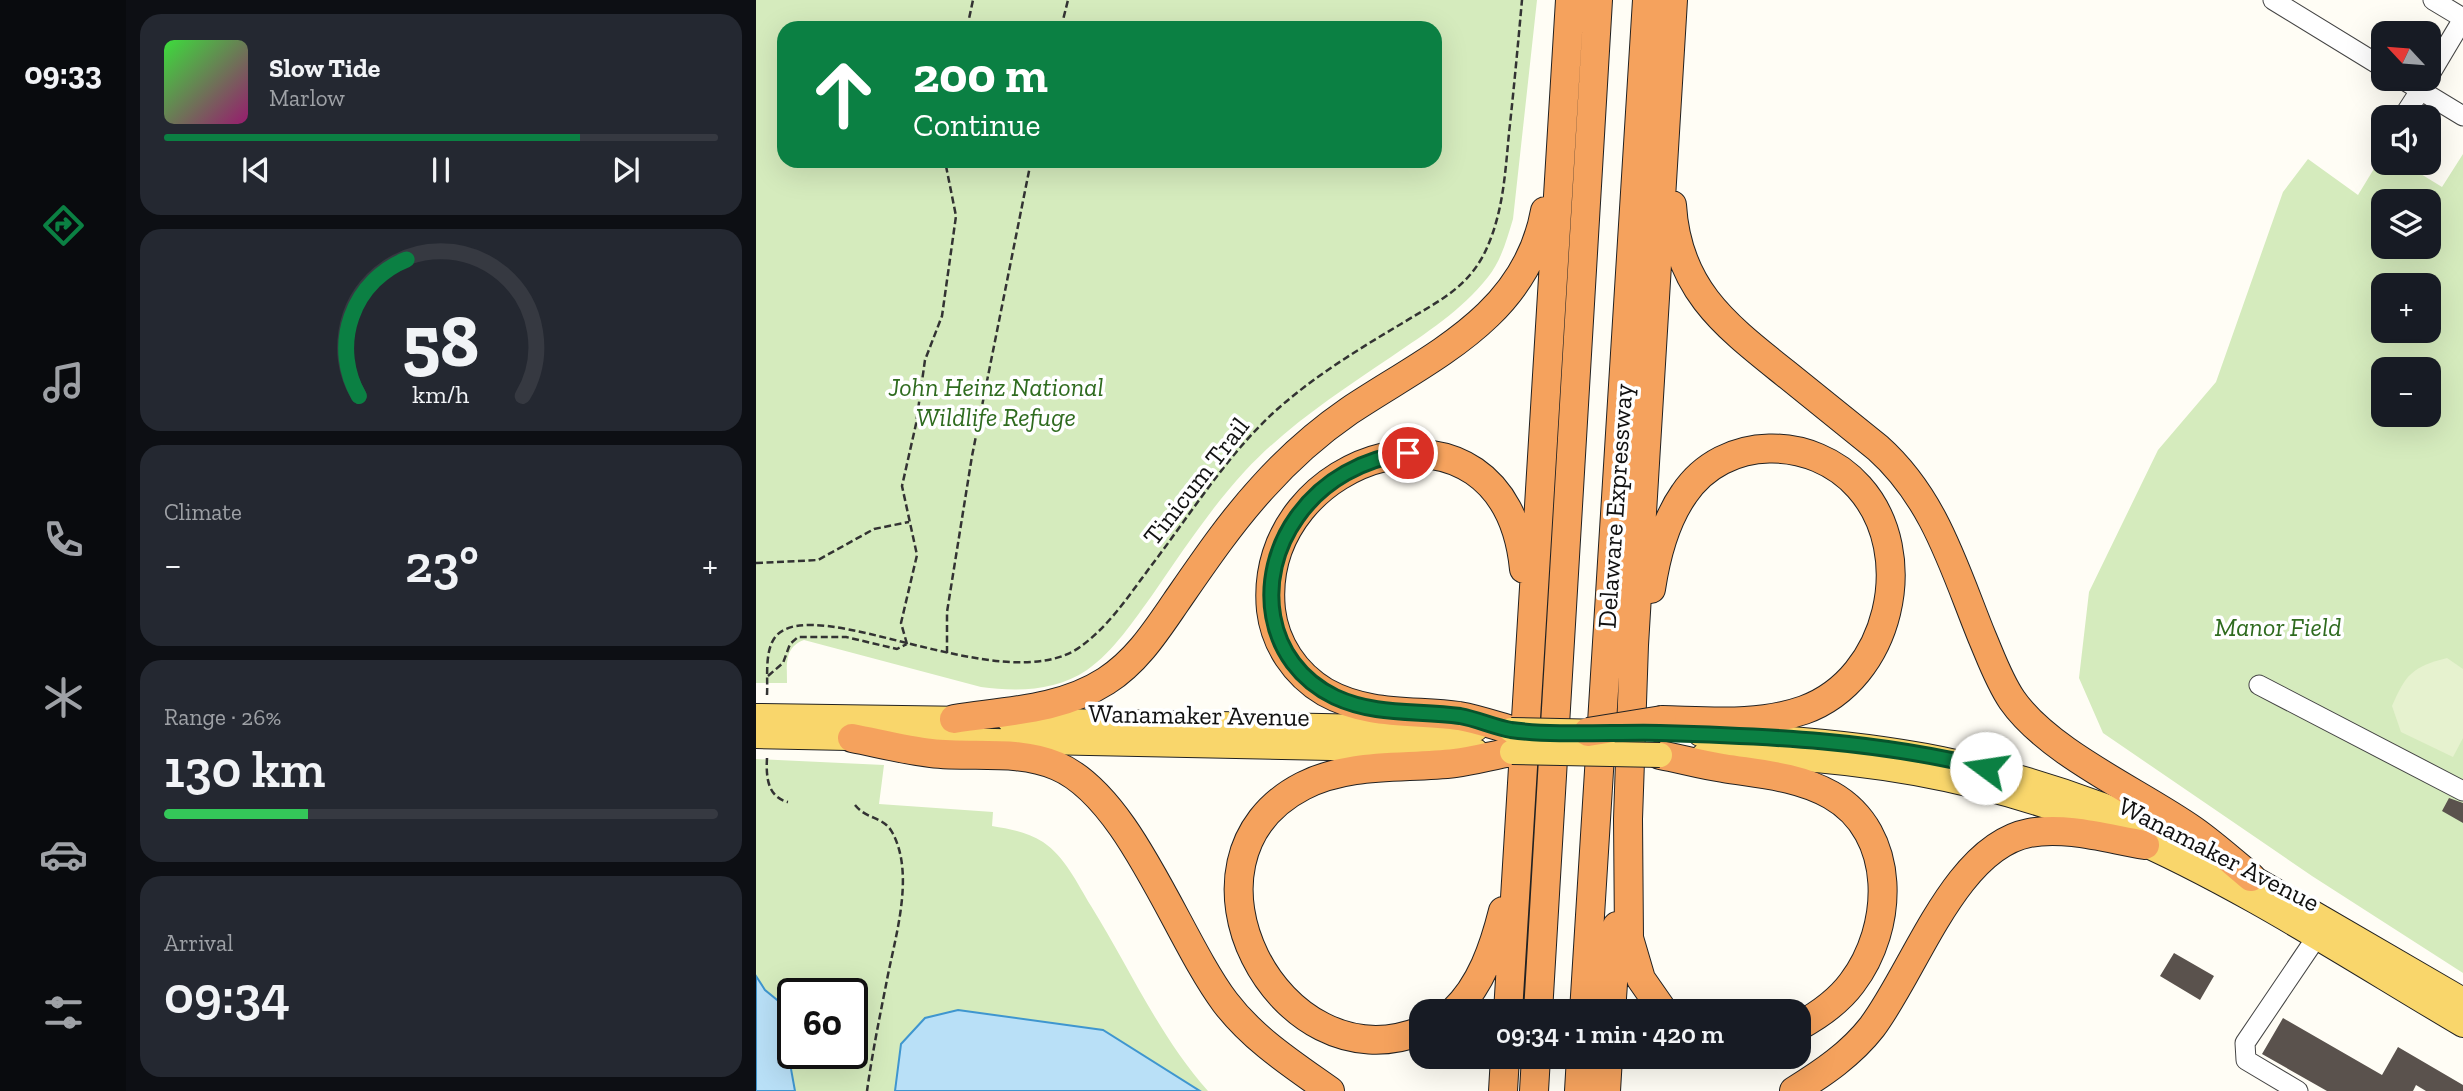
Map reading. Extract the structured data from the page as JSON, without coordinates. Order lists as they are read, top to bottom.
{
  "streets": {
    "highway": ["Delaware Expressway"],
    "main road": ["Wanamaker Avenue"],
    "path": ["Tinicum Trail"]
  },
  "parks": ["John Heinz National Wildlife Refuge", "Manor Field"],
  "north": "top left",
  "page": {
    "tabs": "09:33",
    "map_buttons": ["+", "−"],
    "turn": ["200 m", "Continue"],
    "song": ["Slow Tide", "Marlow"],
    "tile": [
      "Climate",
      ["Range · 26%", "130 km"],
      ["Arrival", "09:34"]
    ],
    "heat": ["−", "23°", "+"],
    "limit": "60",
    "trip": "09:34 · 1 min · 420 m",
    "gauge": ["58", "km/h"]
  }
}
